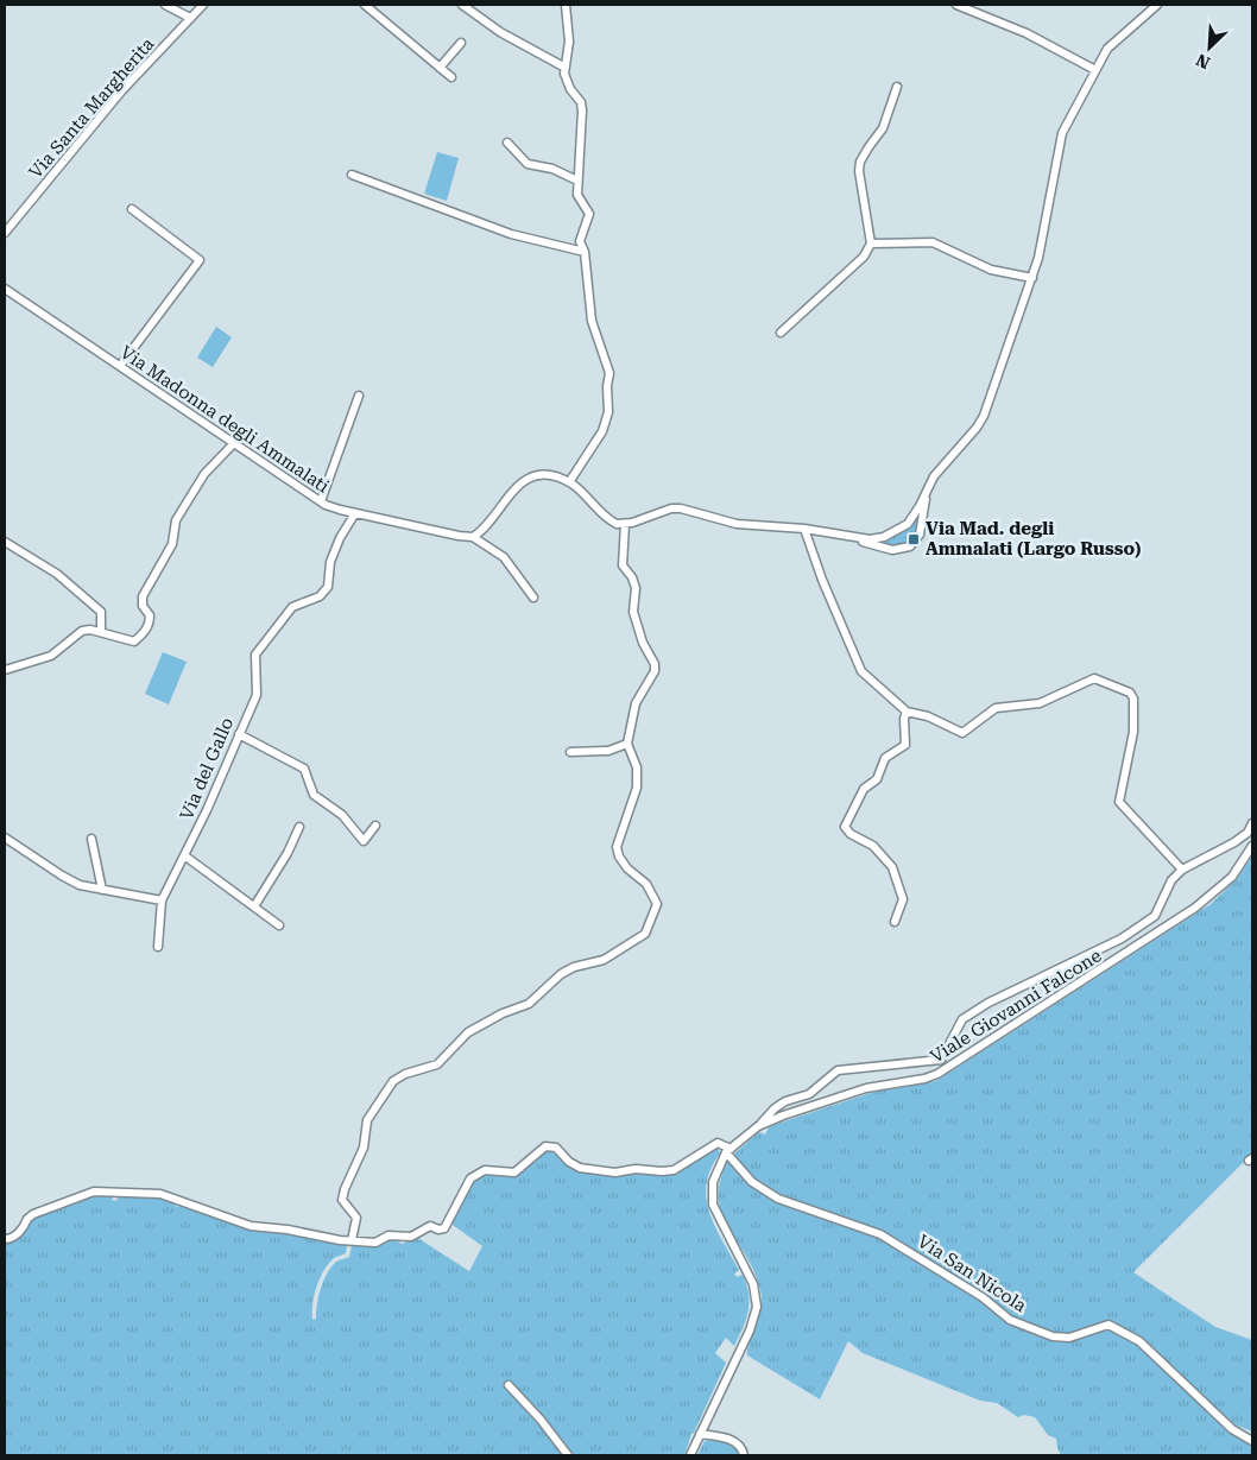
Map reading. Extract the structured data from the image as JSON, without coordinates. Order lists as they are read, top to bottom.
{
  "streets": {
    "street": [
      "Via Santa Margherita",
      "Via Madonna degli Ammalati",
      "Via del Gallo",
      "Viale Giovanni Falcone",
      "Via San Nicola"
    ]
  },
  "crossings": [
    ["Via Madonna degli Ammalati", "Via del Gallo"]
  ],
  "places": {
    "transit": ["Via Mad. degli Ammalati (Largo Russo)"]
  },
  "north": "bottom left"
}
